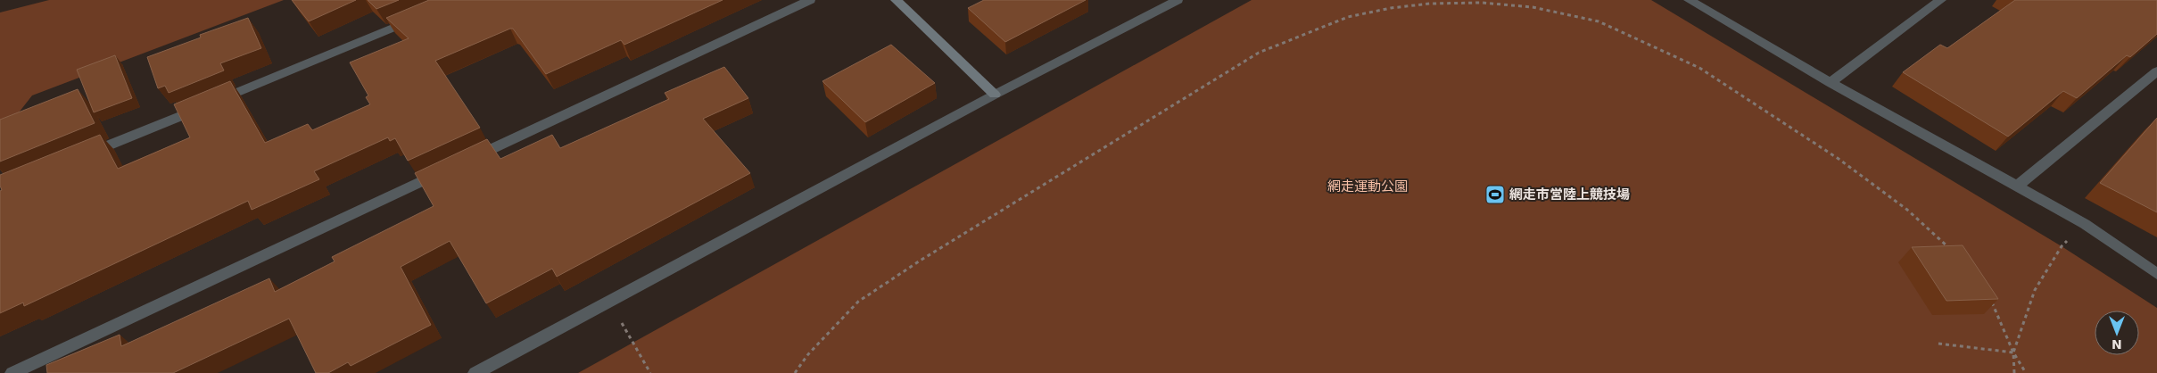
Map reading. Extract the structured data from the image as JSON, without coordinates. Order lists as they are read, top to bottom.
{
  "parks": ["網走運動公園"],
  "places": {
    "sports": ["網走市営陸上競技場"]
  },
  "north": "bottom"
}
